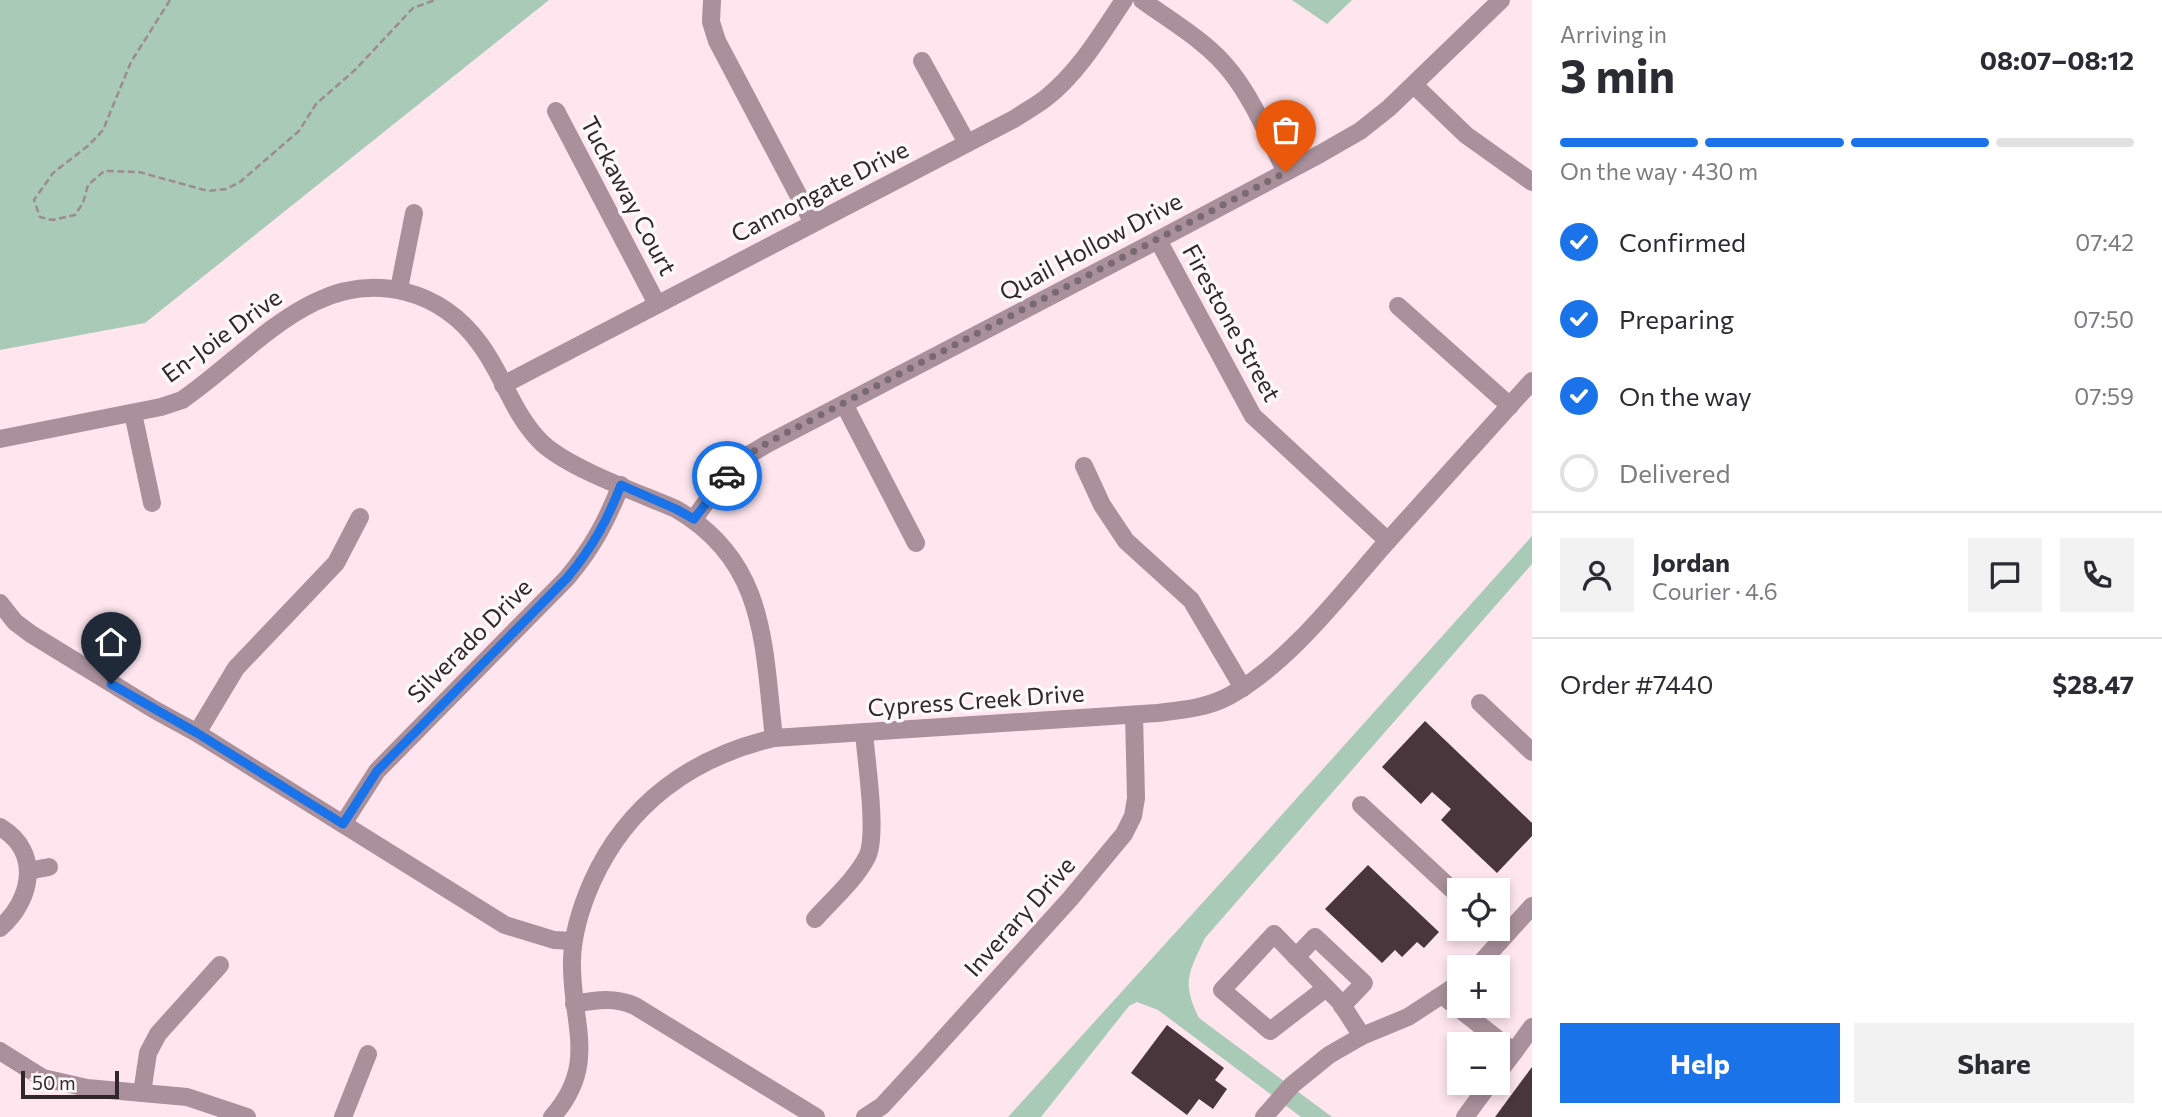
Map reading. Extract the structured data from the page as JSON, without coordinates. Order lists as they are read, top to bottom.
{
  "streets": {
    "street": [
      "Cannongate Drive",
      "Tuckaway Court",
      "Quail Hollow Drive",
      "Firestone Street",
      "En-Joie Drive",
      "Silverado Drive",
      "Cypress Creek Drive",
      "Inverary Drive"
    ]
  },
  "crossings": [
    ["Cannongate Drive", "Tuckaway Court"],
    ["Cannongate Drive", "En-Joie Drive"],
    ["Quail Hollow Drive", "Firestone Street"],
    ["Quail Hollow Drive", "En-Joie Drive"],
    ["Firestone Street", "Cypress Creek Drive"],
    ["En-Joie Drive", "Silverado Drive"],
    ["En-Joie Drive", "Cypress Creek Drive"],
    ["Cypress Creek Drive", "Inverary Drive"]
  ],
  "scale_bar": "50 m",
  "page": {
    "heading": ["3 min", "Arriving in", "08:07–08:12"],
    "panel": [
      "Jordan",
      "Courier · 4.6",
      "Order #7440",
      "$28.47"
    ],
    "bar": "On the way · 430 m",
    "list": [
      ["Confirmed", "07:42"],
      ["Preparing", "07:50"],
      ["On the way", "07:59"],
      "Delivered"
    ],
    "map_buttons": ["+", "−"],
    "buttons": ["Help", "Share"],
    "scale": "50 m"
  }
}
